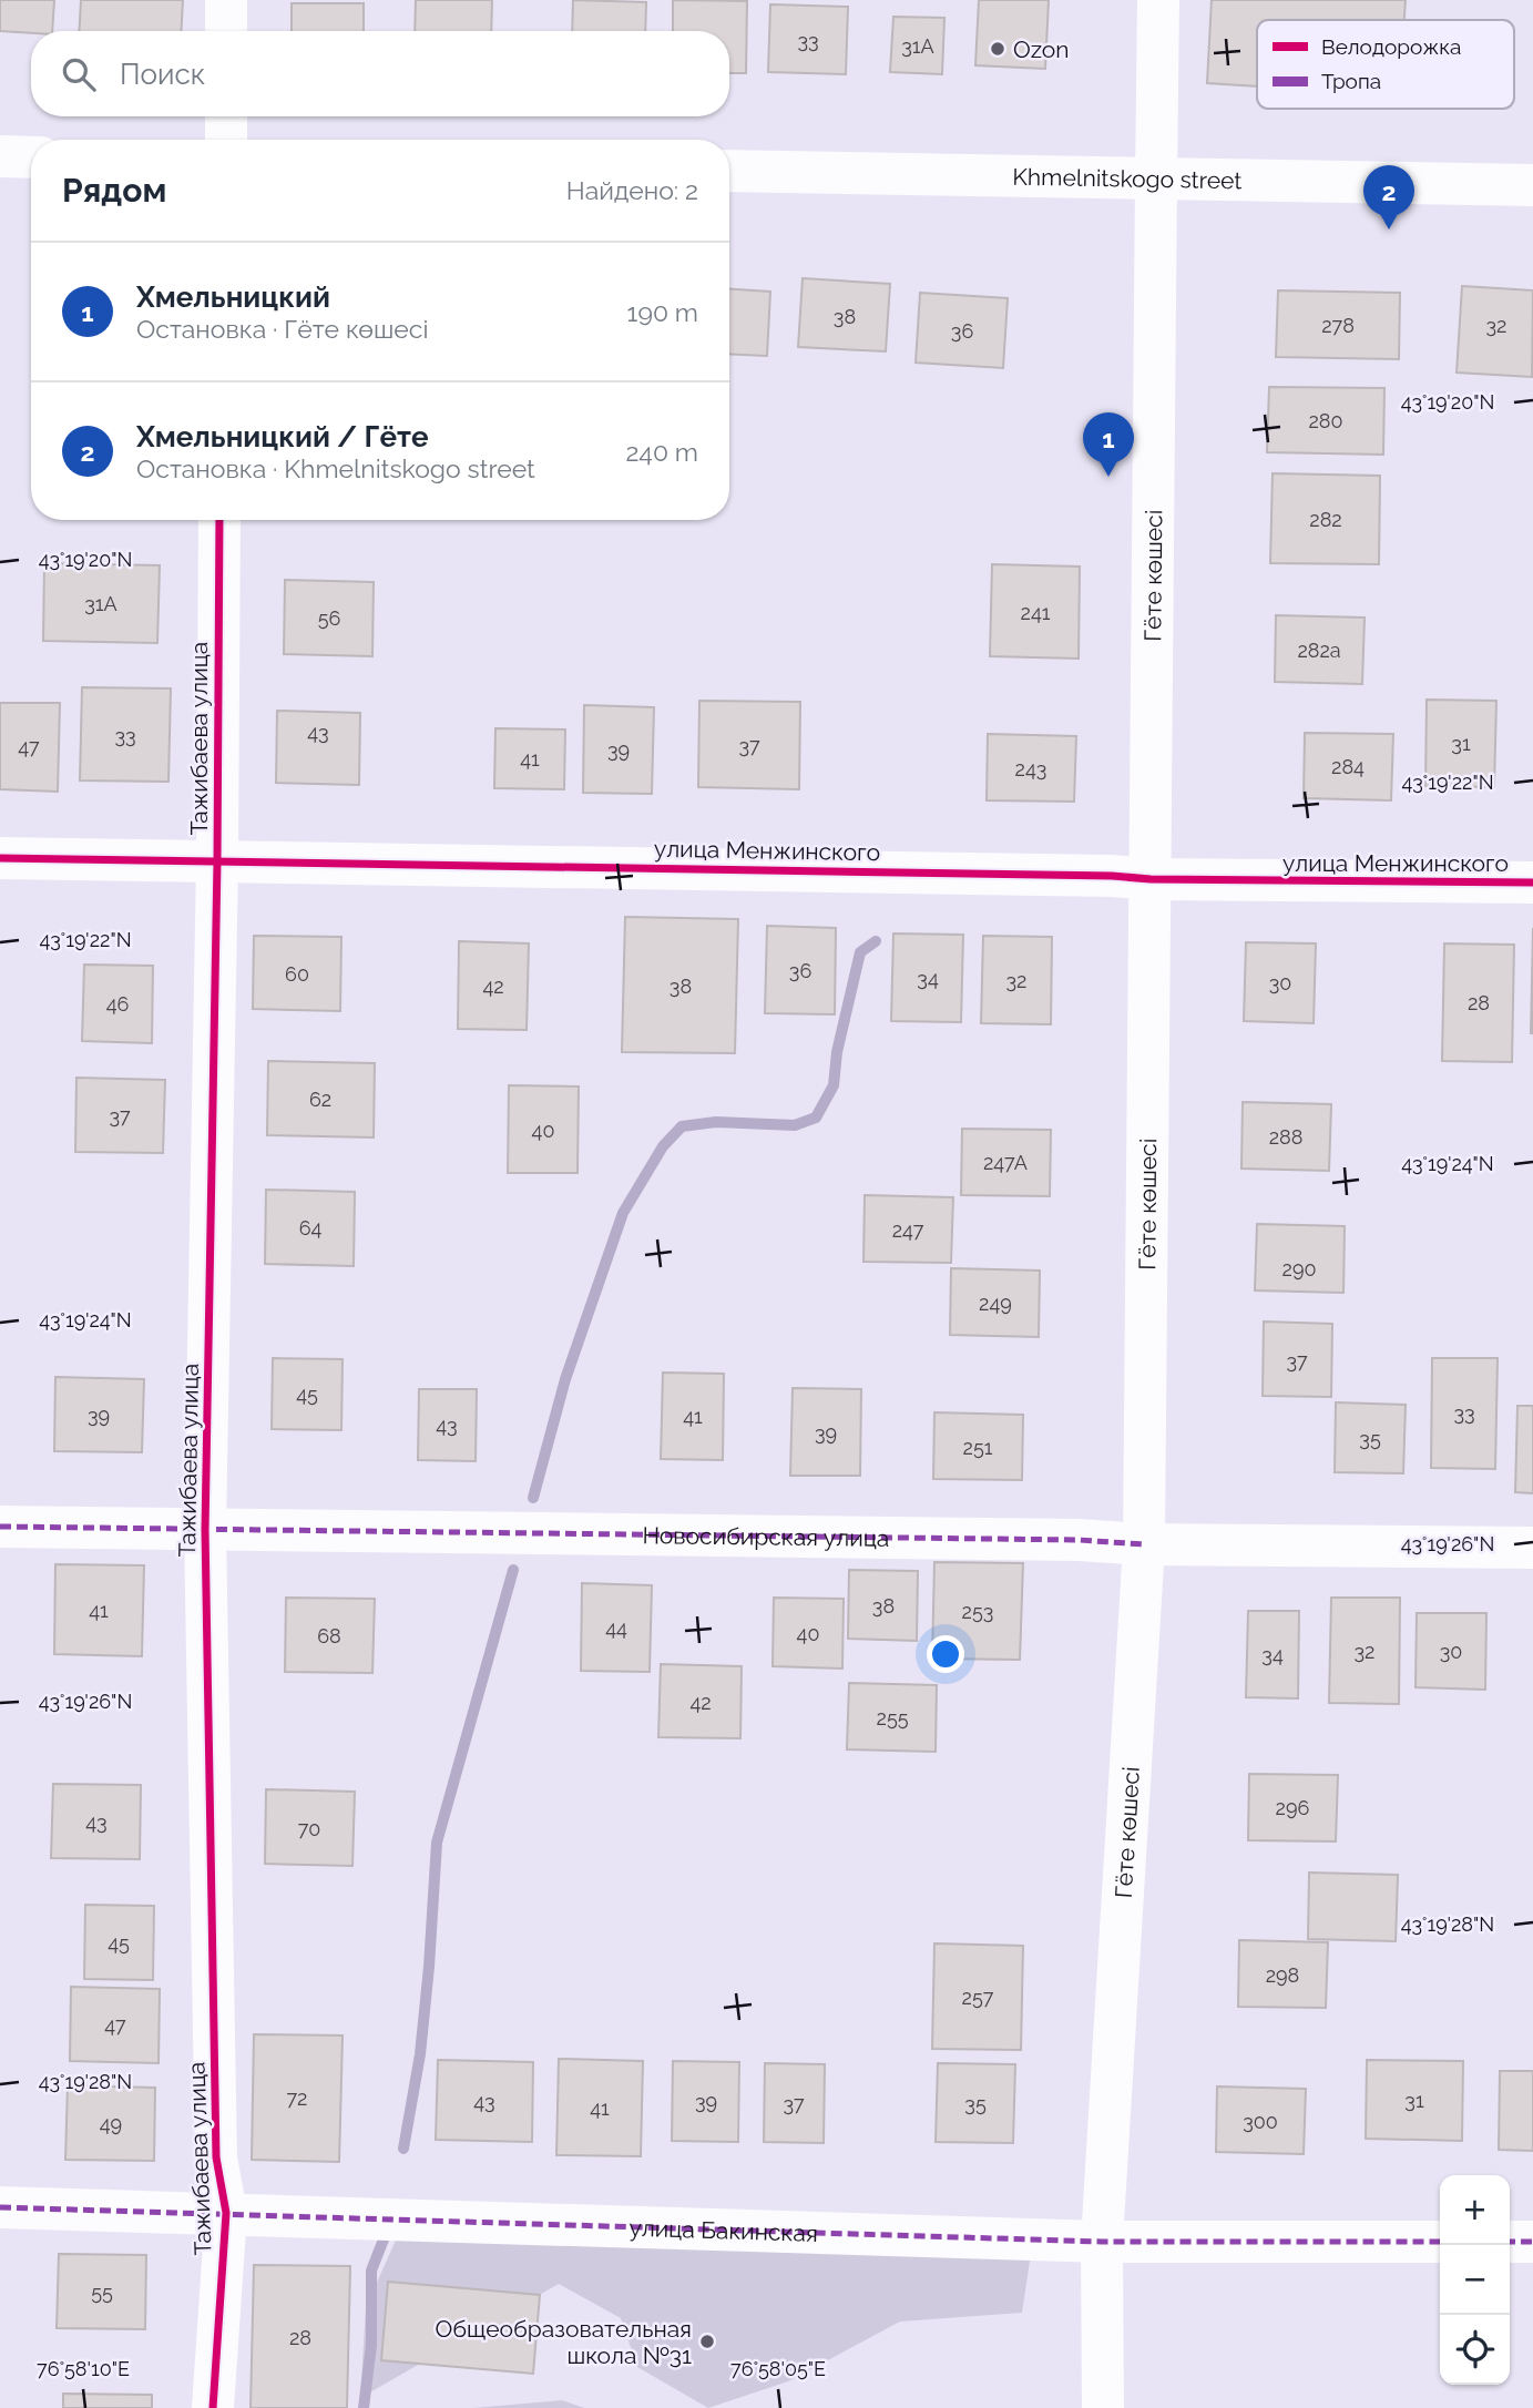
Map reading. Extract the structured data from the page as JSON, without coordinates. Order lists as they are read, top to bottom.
{
  "streets": {
    "street": [
      "Khmelnitskogo street",
      "Гёте көшесі",
      "Тажибаева улица",
      "улица Менжинского",
      "Новосибирская улица",
      "улица Бакинская"
    ]
  },
  "crossings": [
    ["Khmelnitskogo street", "Гёте көшесі"],
    ["Гёте көшесі", "улица Менжинского"],
    ["Гёте көшесі", "Новосибирская улица"],
    ["Гёте көшесі", "улица Бакинская"],
    ["Тажибаева улица", "улица Менжинского"],
    ["Тажибаева улица", "Новосибирская улица"],
    ["Тажибаева улица", "улица Бакинская"]
  ],
  "places": ["Ozon", "Общеобразовательная школа №31"],
  "house_numbers": [
    "33",
    "31А",
    "38",
    "278",
    "32",
    "36",
    "280",
    "282",
    "31А",
    "241",
    "56",
    "282а",
    "43",
    "33",
    "31",
    "37",
    "47",
    "39",
    "41",
    "284",
    "243",
    "36",
    "60",
    "34",
    "32",
    "30",
    "42",
    "38",
    "28",
    "46",
    "62",
    "37",
    "40",
    "288",
    "247А",
    "64",
    "247",
    "290",
    "249",
    "37",
    "45",
    "33",
    "39",
    "41",
    "43",
    "39",
    "35",
    "251",
    "38",
    "41",
    "253",
    "44",
    "40",
    "68",
    "32",
    "30",
    "34",
    "42",
    "255",
    "296",
    "43",
    "70",
    "45",
    "298",
    "257",
    "47",
    "72",
    "31",
    "43",
    "39",
    "37",
    "35",
    "41",
    "300",
    "49",
    "55",
    "28"
  ],
  "legend": ["Велодорожка", "Тропа"],
  "page": {
    "search": "Поиск",
    "heading": ["Рядом", "Найдено: 2"],
    "pins": ["2", "1"],
    "list": [
      {
        "mark": "1",
        "name": "Хмельницкий",
        "note": "Остановка · Гёте көшесі",
        "value": "190 m"
      },
      {
        "mark": "2",
        "name": "Хмельницкий / Гёте",
        "note": "Остановка · Khmelnitskogo street",
        "value": "240 m"
      }
    ],
    "map_buttons": ["+", "−"]
  },
  "coordinates": [
    "43°19'20\"N",
    "43°19'22\"N",
    "43°19'24\"N",
    "43°19'26\"N",
    "43°19'28\"N",
    "76°58'10\"E",
    "76°58'05\"E"
  ]
}
